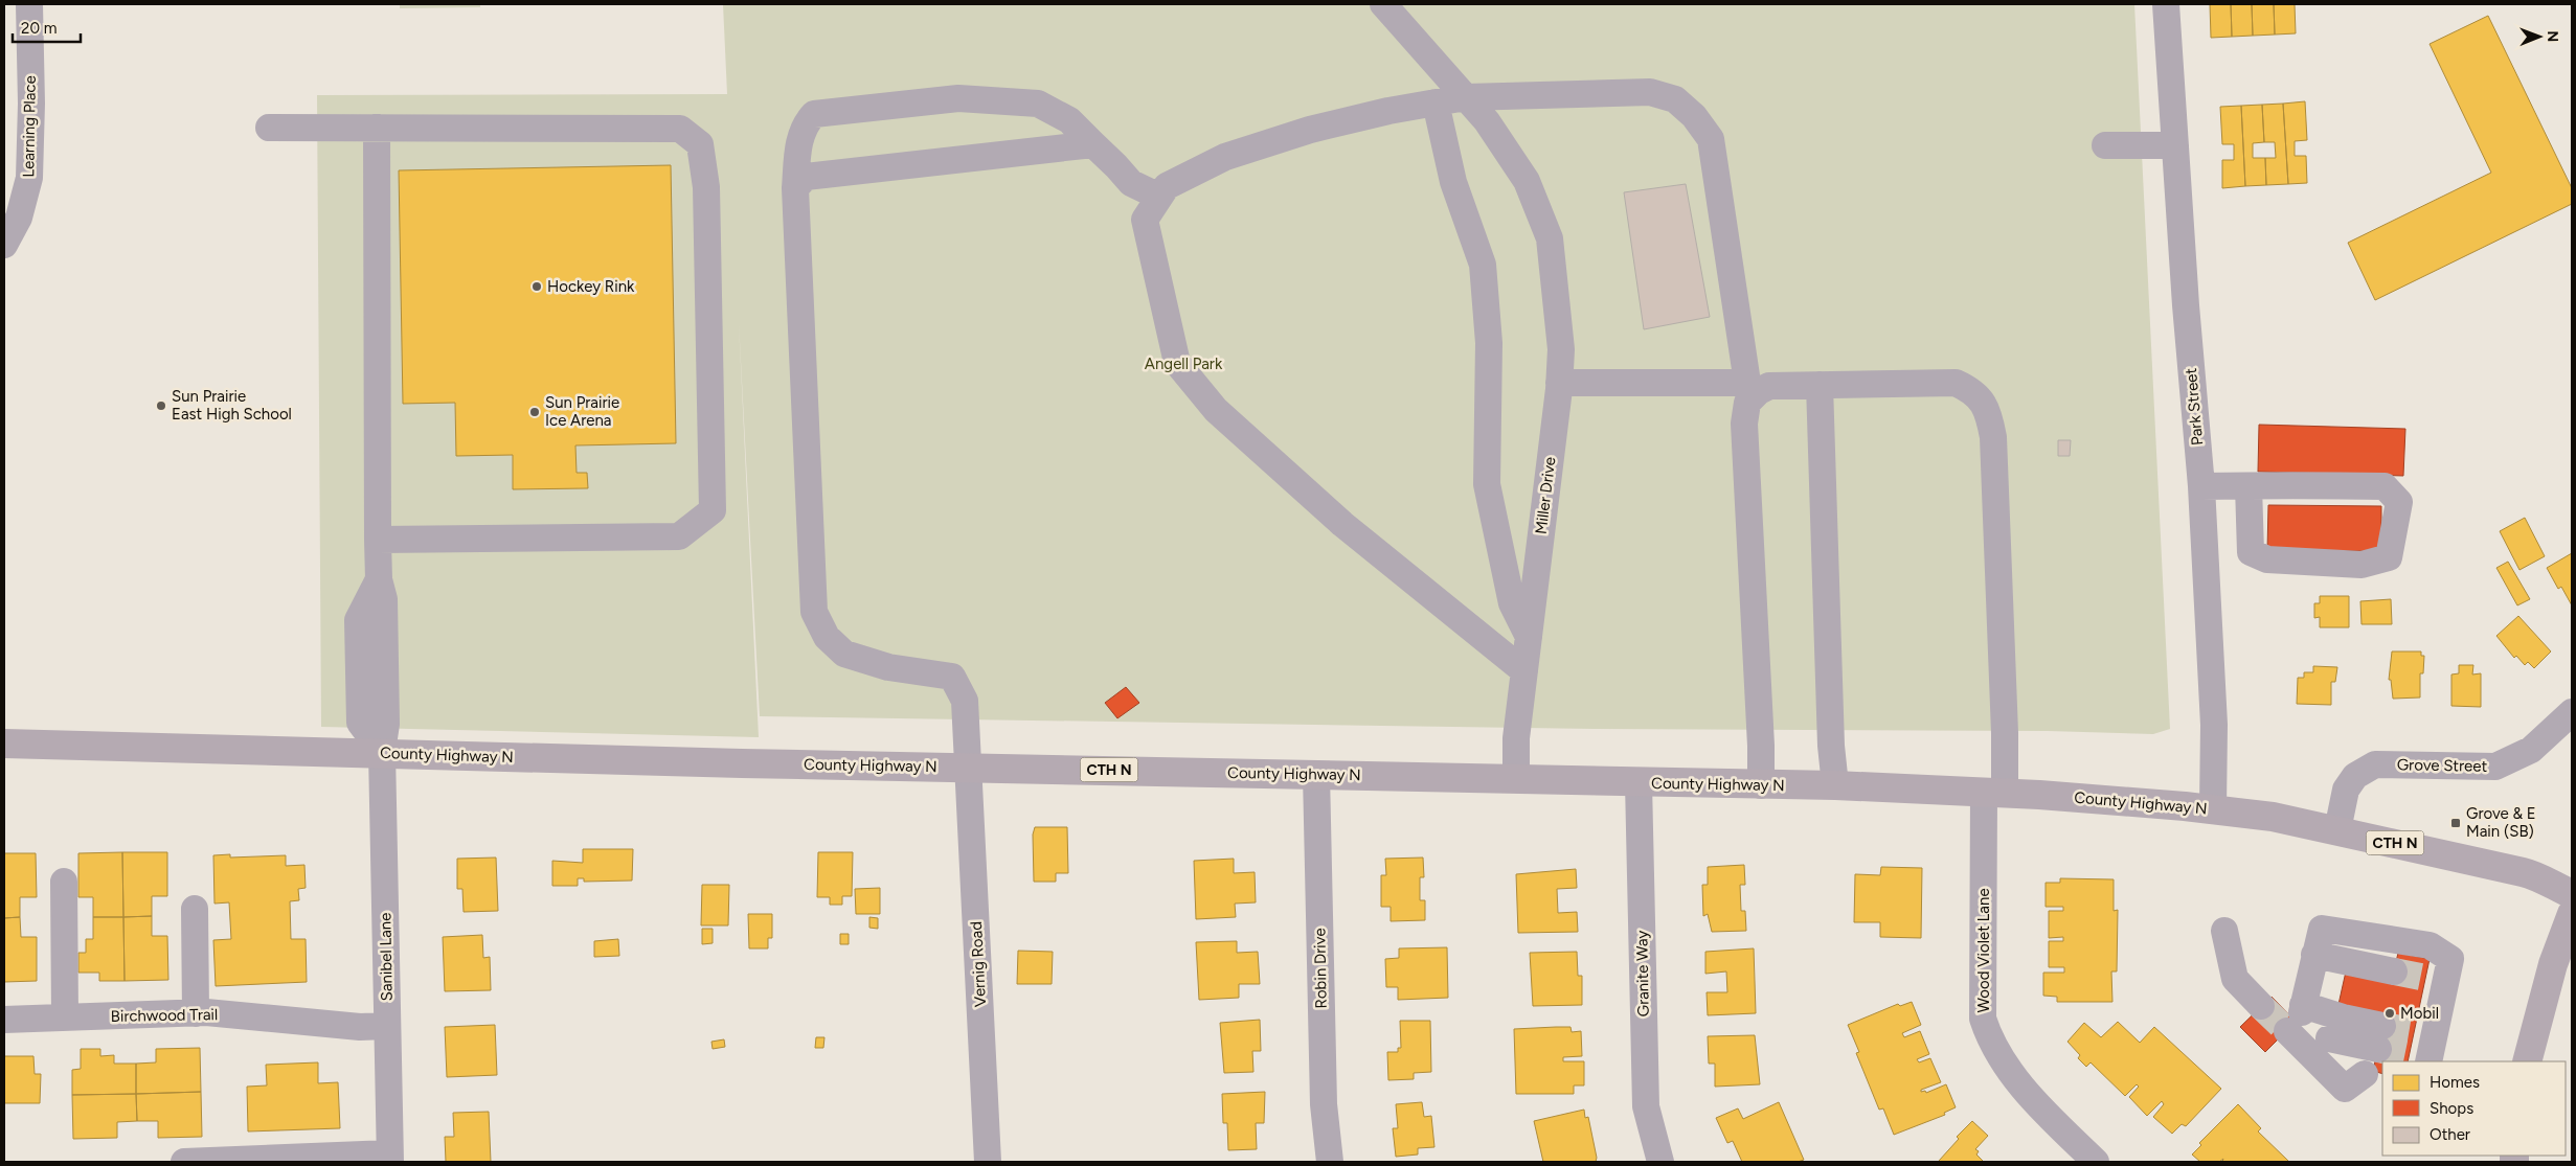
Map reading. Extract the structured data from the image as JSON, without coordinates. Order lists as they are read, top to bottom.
{
  "streets": {
    "main road": ["County Highway N", "CTH N"],
    "street": [
      "Learning Place",
      "Park Street",
      "Miller Drive",
      "Grove Street",
      "Wood Violet Lane",
      "Sanibel Lane",
      "Vernig Road",
      "Robin Drive",
      "Granite Way",
      "Birchwood Trail"
    ]
  },
  "crossings": [
    ["Park Street", "County Highway N"],
    ["Miller Drive", "County Highway N"],
    ["County Highway N", "Grove Street"],
    ["County Highway N", "Wood Violet Lane"],
    ["County Highway N", "Sanibel Lane"],
    ["County Highway N", "Vernig Road"],
    ["County Highway N", "Robin Drive"],
    ["County Highway N", "Granite Way"],
    ["Sanibel Lane", "Birchwood Trail"]
  ],
  "parks": ["Angell Park"],
  "places": {
    "other": [
      "Hockey Rink",
      "Sun Prairie East High School",
      "Sun Prairie Ice Arena",
      "Mobil"
    ],
    "transit": ["Grove & E Main (SB)"]
  },
  "legend": ["Homes", "Shops", "Other"],
  "scale_bar": "20 m",
  "north": "right"
}
